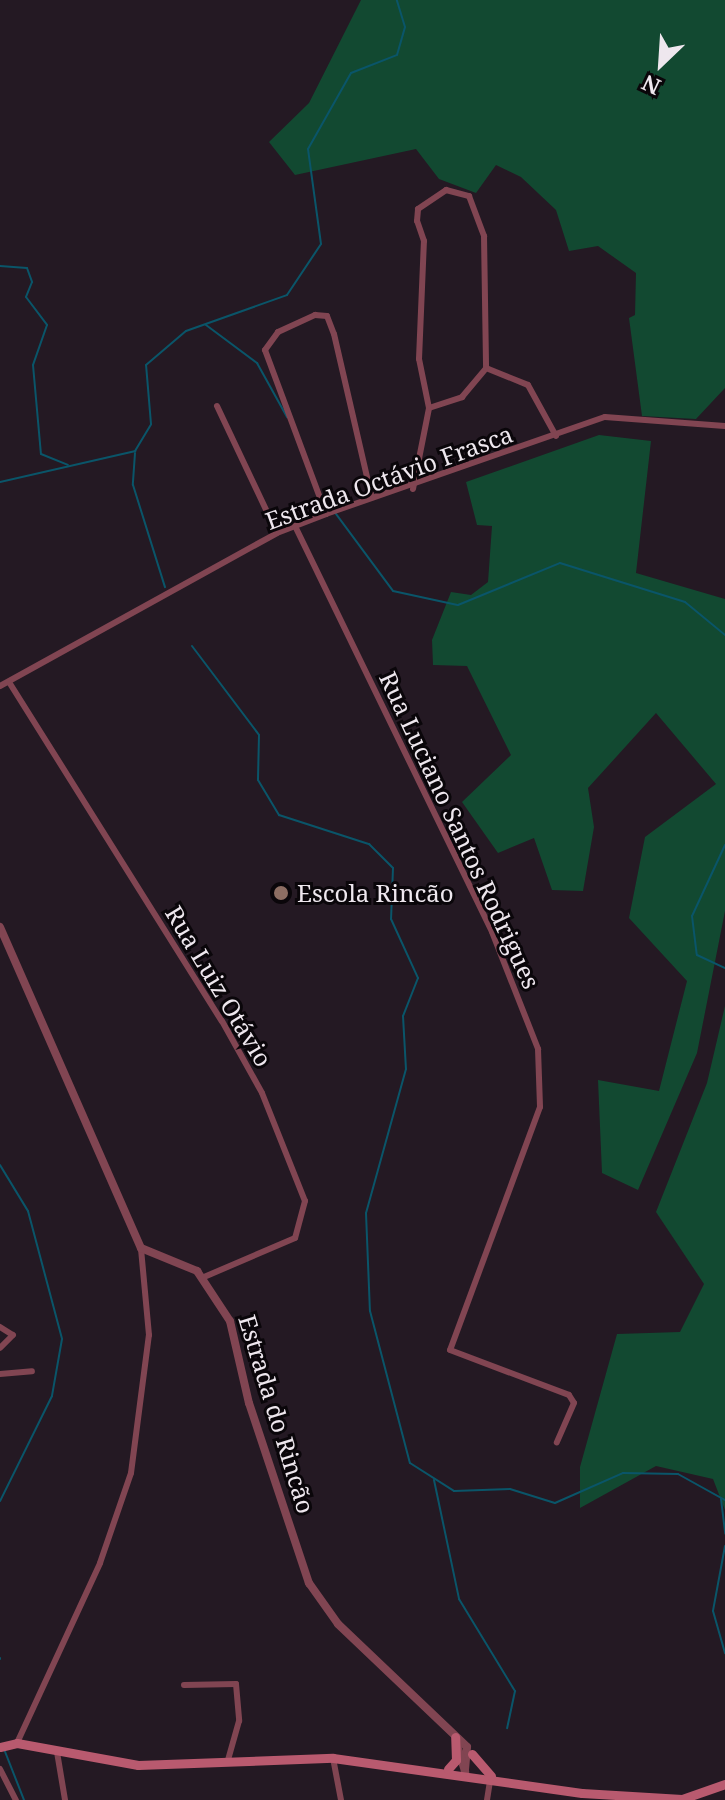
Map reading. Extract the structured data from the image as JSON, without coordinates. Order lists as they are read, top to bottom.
{
  "streets": {
    "street": [
      "Estrada Octávio Frasca",
      "Rua Luciano Santos Rodrigues",
      "Rua Luiz Otávio",
      "Estrada do Rincão"
    ]
  },
  "crossings": [
    ["Estrada Octávio Frasca", "Rua Luciano Santos Rodrigues"],
    ["Estrada Octávio Frasca", "Rua Luiz Otávio"],
    ["Rua Luiz Otávio", "Estrada do Rincão"]
  ],
  "places": ["Escola Rincão"],
  "north": "bottom left"
}
